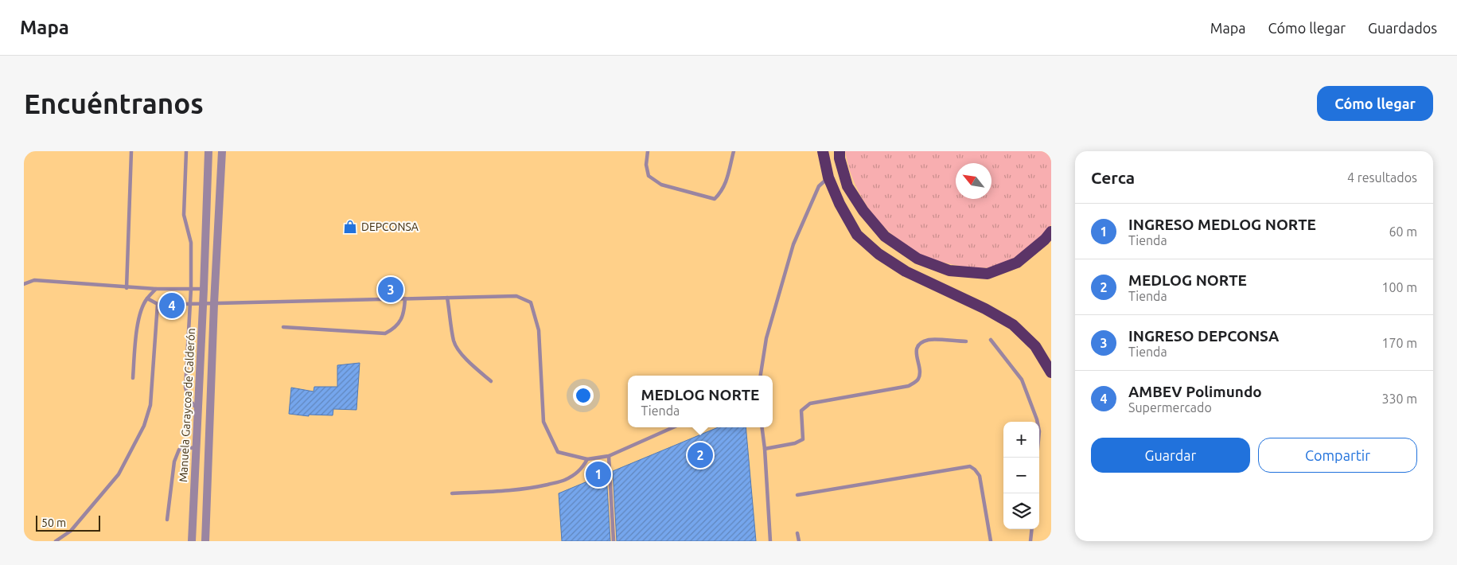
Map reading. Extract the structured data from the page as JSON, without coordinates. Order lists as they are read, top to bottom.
{
  "streets": {
    "street": ["Manuela Garaycoa de Calderón"]
  },
  "places": {
    "shop": ["DEPCONSA"]
  },
  "scale_bar": "50 m",
  "north": "top left",
  "page": {
    "header": "Mapa",
    "nav": ["Mapa", "Cómo llegar", "Guardados"],
    "buttons": [
      "Cómo llegar",
      ["Guardar", "Compartir"]
    ],
    "title": "Encuéntranos",
    "heading": ["Cerca", "4 resultados"],
    "list": [
      {
        "mark": "1",
        "name": "INGRESO MEDLOG NORTE",
        "note": "Tienda",
        "value": "60 m"
      },
      {
        "mark": "2",
        "name": "MEDLOG NORTE",
        "note": "Tienda",
        "value": "100 m"
      },
      {
        "mark": "3",
        "name": "INGRESO DEPCONSA",
        "note": "Tienda",
        "value": "170 m"
      },
      {
        "mark": "4",
        "name": "AMBEV Polimundo",
        "note": "Supermercado",
        "value": "330 m"
      }
    ],
    "pins": [
      "3",
      "4",
      "2",
      "1"
    ],
    "popup": ["MEDLOG NORTE", "Tienda"],
    "map_buttons": ["+", "−"],
    "scale": "50 m"
  }
}
